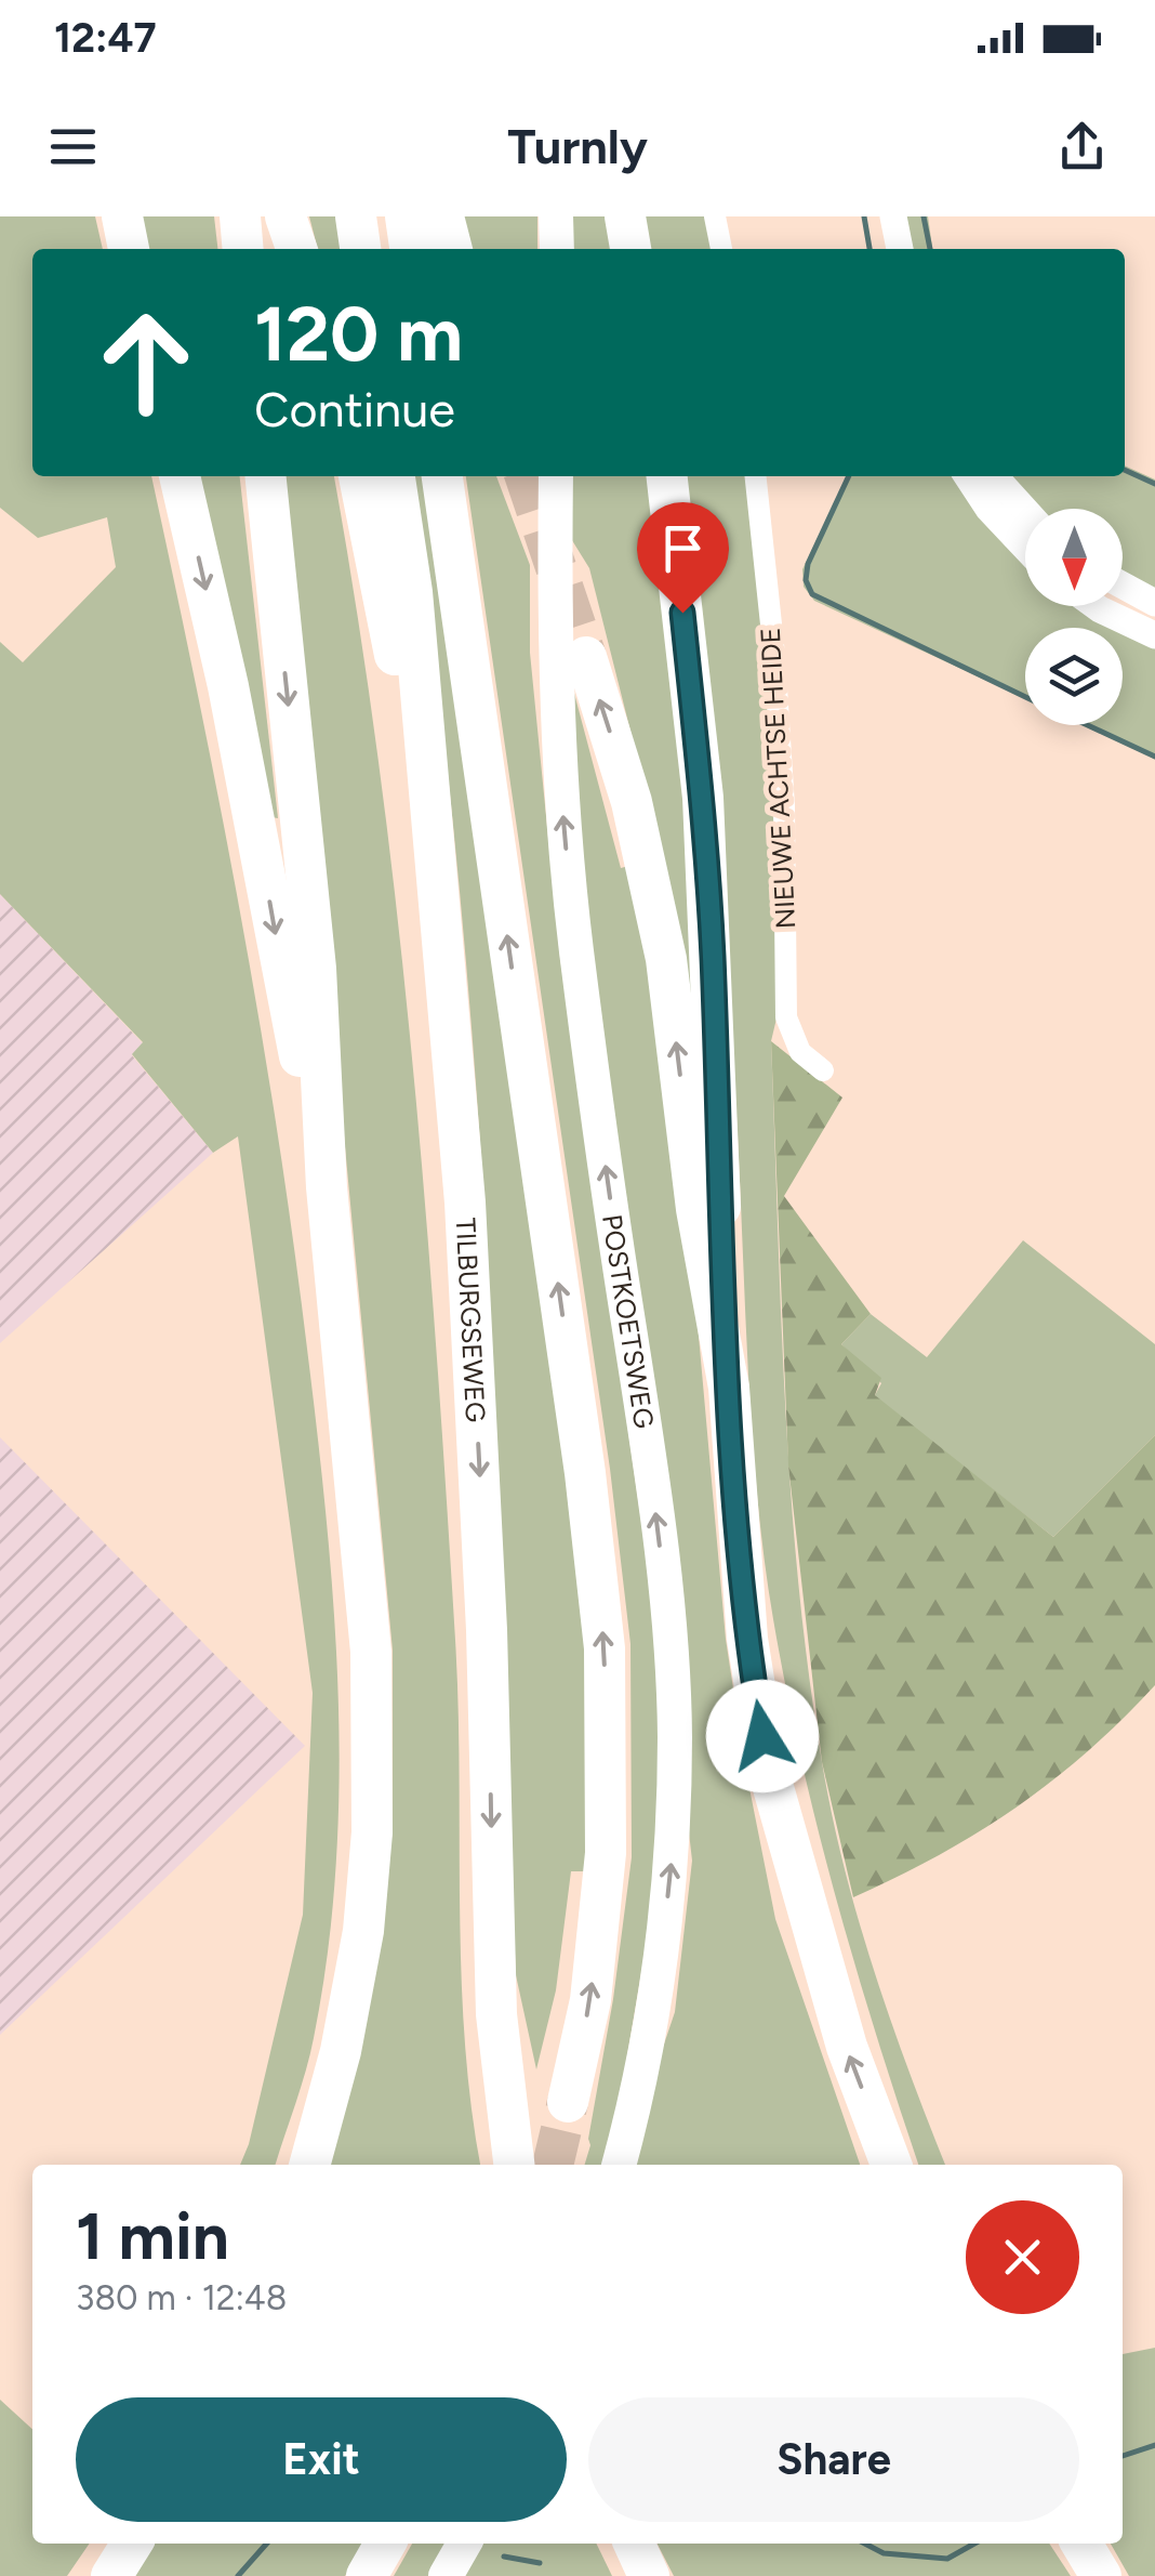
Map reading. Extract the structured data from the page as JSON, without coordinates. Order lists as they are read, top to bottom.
{
  "streets": {
    "highway": ["TILBURGSEWEG", "POSTKOETSWEG"],
    "street": ["NIEUWE ACHTSE HEIDE"]
  },
  "north": "bottom",
  "page": {
    "status": "12:47",
    "header": "Turnly",
    "turn": ["120 m", "Continue"],
    "heading": ["1 min", "380 m · 12:48"],
    "buttons": ["Exit", "Share"]
  }
}
